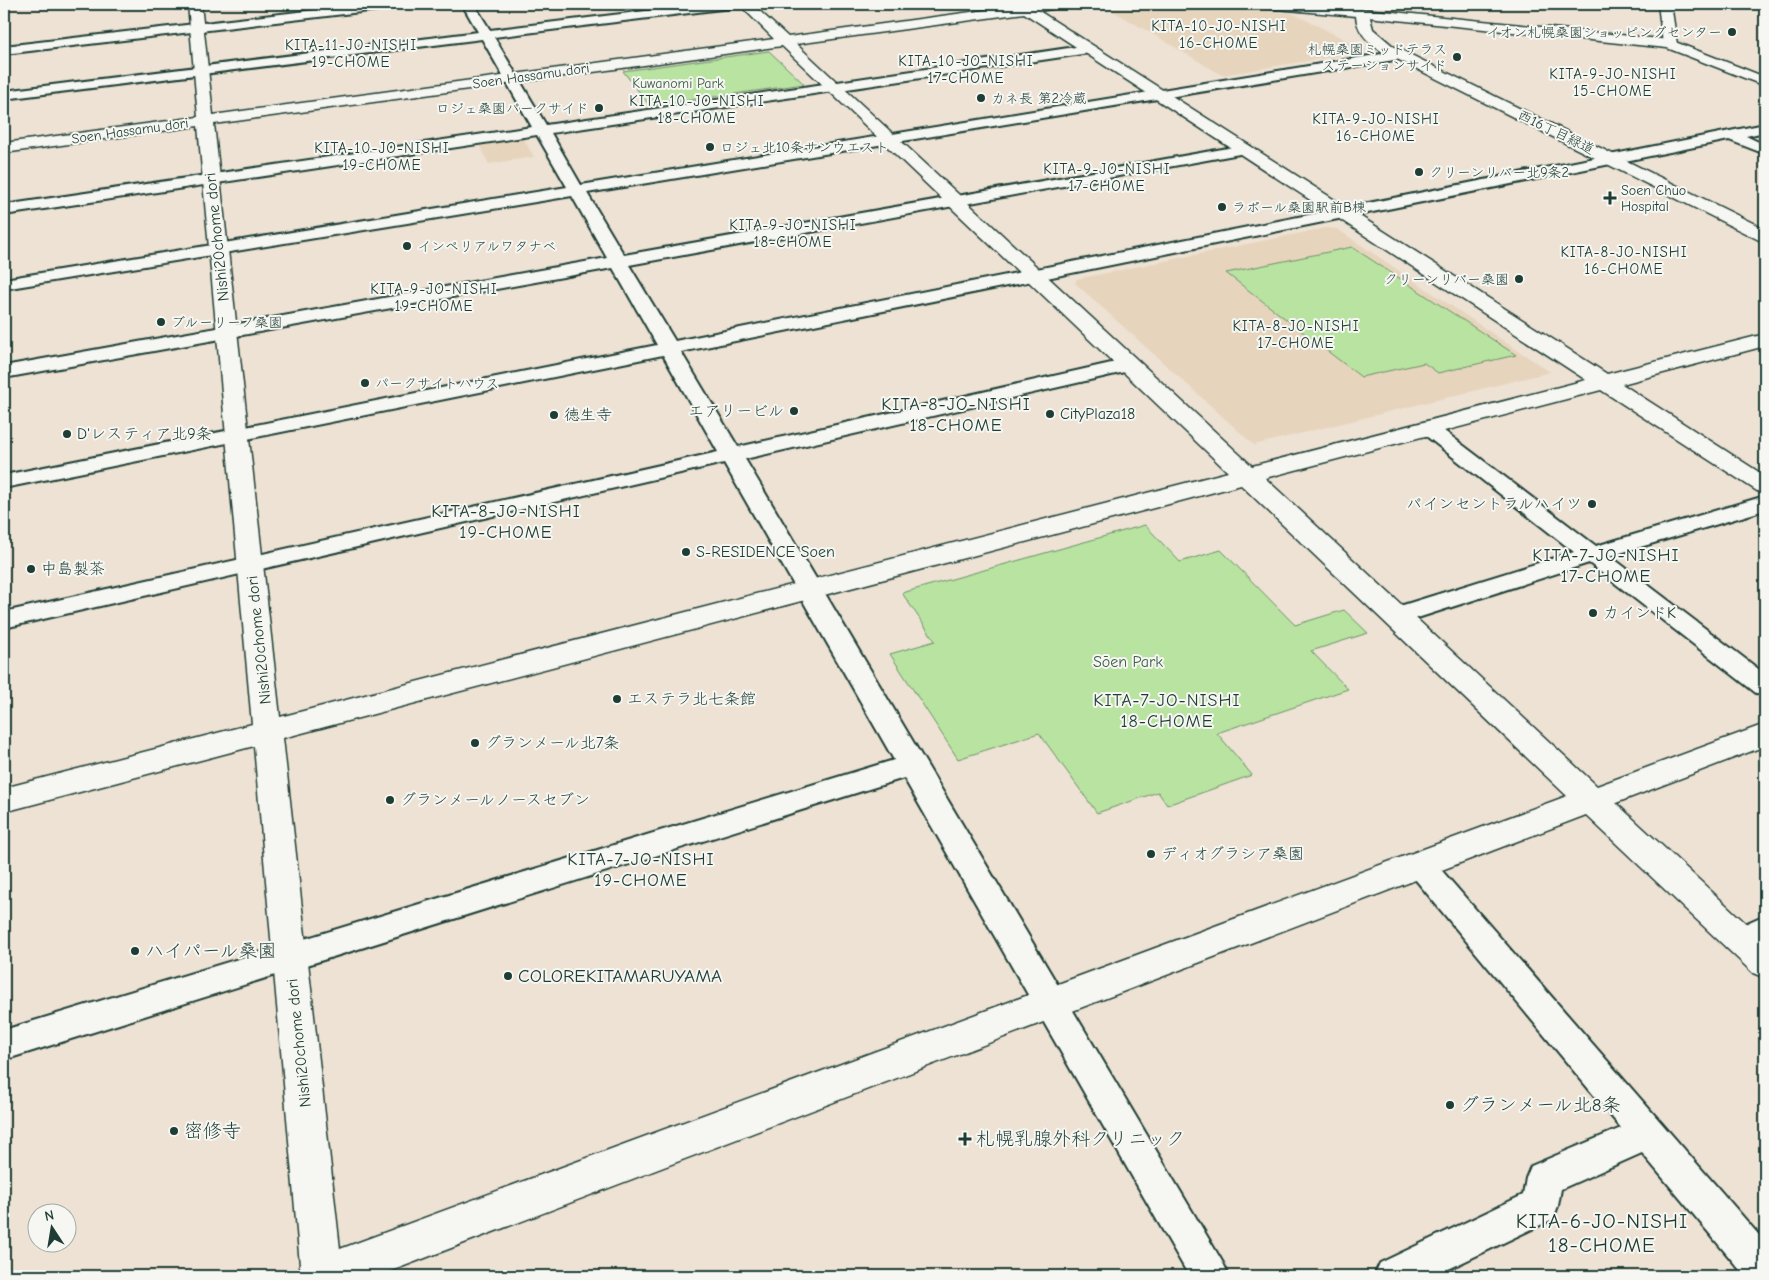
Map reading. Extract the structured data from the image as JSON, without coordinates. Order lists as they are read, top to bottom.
{
  "streets": {
    "street": ["Soen Hassamu dori", "西16丁目緑道", "Nishi20chome dori"]
  },
  "crossings": [
    ["Soen Hassamu dori", "Nishi20chome dori"]
  ],
  "districts": [
    "KITA-10-JO-NISHI 16-CHOME",
    "KITA-11-JO-NISHI 19-CHOME",
    "KITA-10-JO-NISHI 17-CHOME",
    "KITA-9-JO-NISHI 15-CHOME",
    "KITA-10-JO-NISHI 18-CHOME",
    "KITA-9-JO-NISHI 16-CHOME",
    "KITA-10-JO-NISHI 19-CHOME",
    "KITA-9-JO-NISHI 17-CHOME",
    "KITA-9-JO-NISHI 18-CHOME",
    "KITA-8-JO-NISHI 16-CHOME",
    "KITA-9-JO-NISHI 19-CHOME",
    "KITA-8-JO-NISHI 17-CHOME",
    "KITA-8-JO-NISHI 18-CHOME",
    "KITA-8-JO-NISHI 19-CHOME",
    "KITA-7-JO-NISHI 17-CHOME",
    "KITA-7-JO-NISHI 18-CHOME",
    "KITA-7-JO-NISHI 19-CHOME",
    "KITA-6-JO-NISHI 18-CHOME"
  ],
  "parks": ["Kuwanomi Park", "Sōen Park"],
  "places": {
    "other": [
      "イオン札幌桑園ショッピングセンター",
      "札幌桑園ミッドテラス ステーションサイド",
      "カネ長 第2冷蔵",
      "ロジェ桑園パークサイド",
      "ロジェ北10条サンウエスト",
      "クリーンリバー北9条2",
      "ラポール桑園駅前B棟",
      "インペリアルワタナベ",
      "クリーンリバー桑園",
      "ブルーリーフ桑園",
      "パークサイトハウス",
      "エアリービル",
      "CityPlaza18",
      "徳生寺",
      "D'レスティア北9条",
      "パインセントラルハイツ",
      "S-RESIDENCE Soen",
      "中島製茶",
      "カインドK",
      "エステラ北七条館",
      "グランメール北7条",
      "グランメールノースセブン",
      "ディオグラシア桑園",
      "ハイパール桑園",
      "COLOREKITAMARUYAMA",
      "グランメール北8条",
      "密修寺"
    ],
    "health": ["Soen Chuo Hospital", "札幌乳腺外科クリニック"]
  },
  "north": "top"
}
